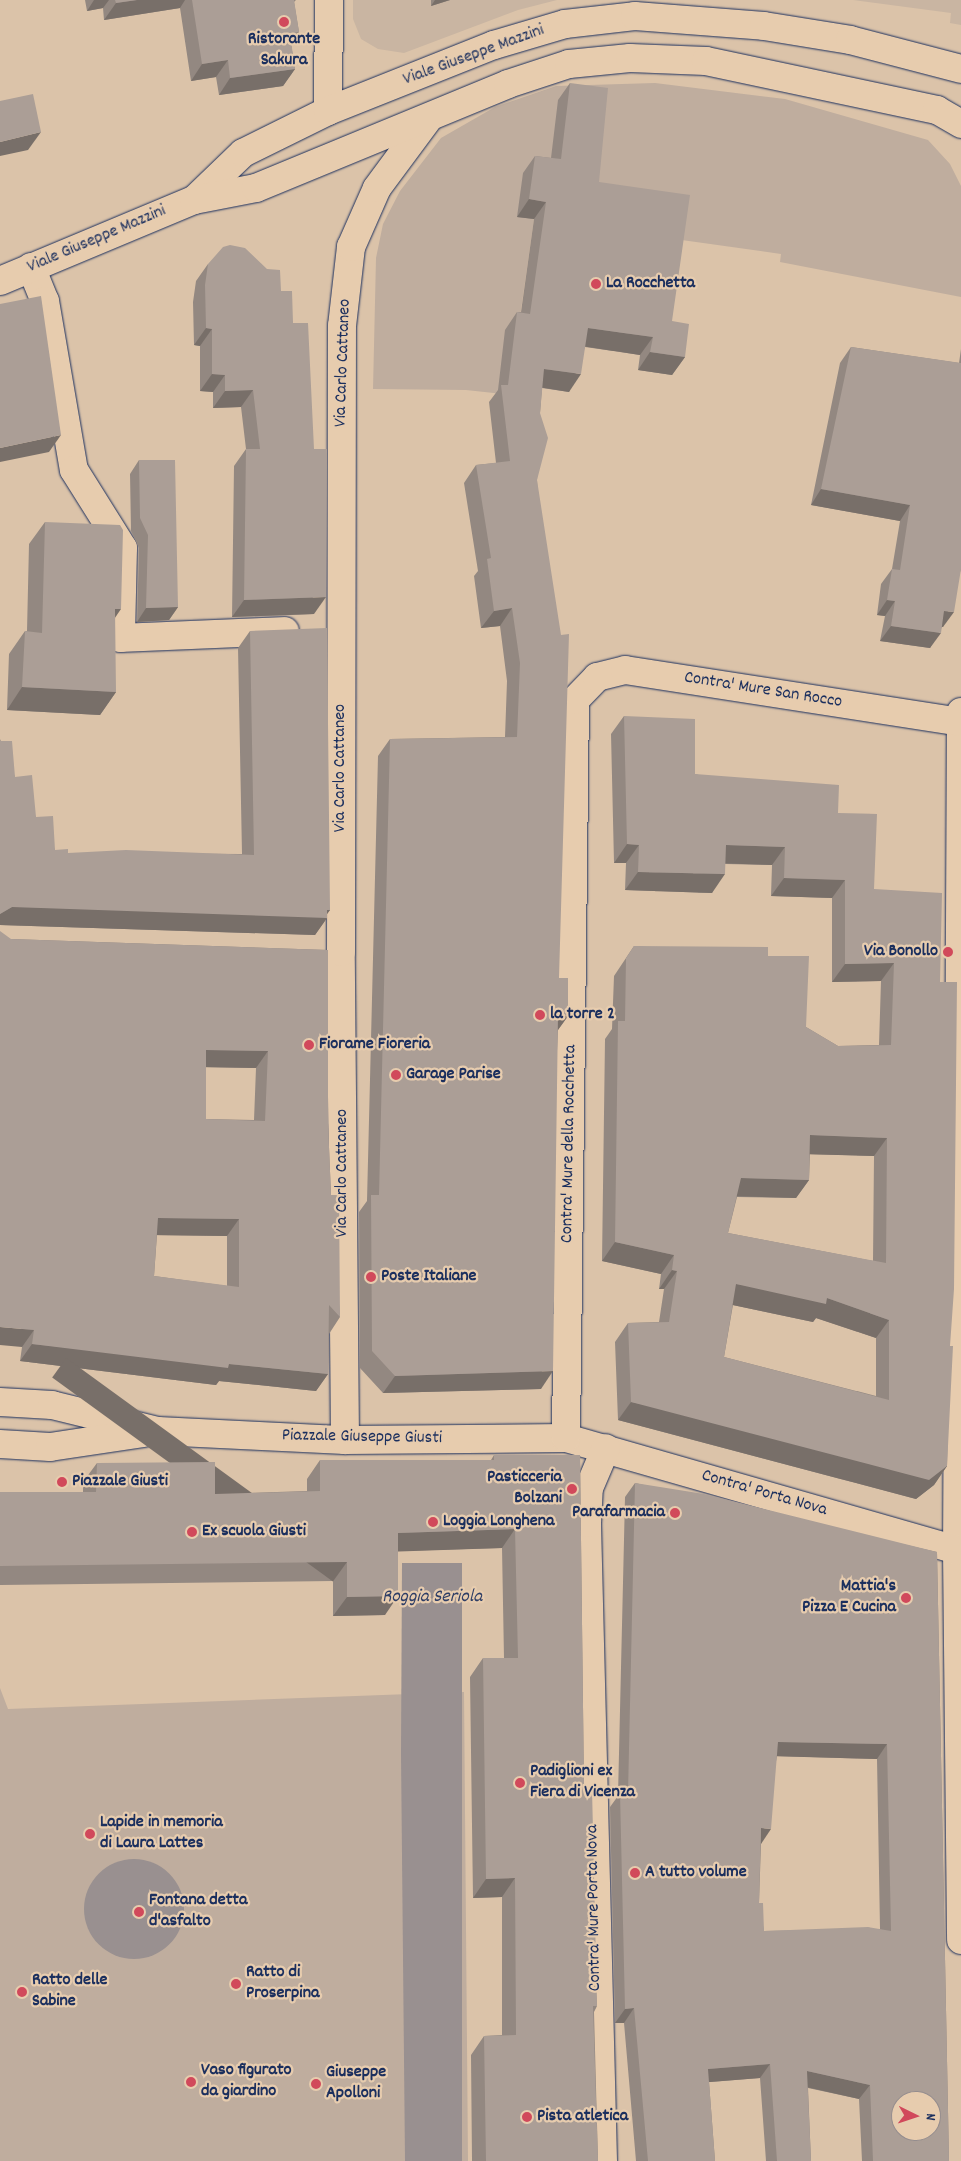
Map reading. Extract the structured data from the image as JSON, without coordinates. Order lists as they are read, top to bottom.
{
  "streets": {
    "street": [
      "Viale Giuseppe Mazzini",
      "Via Carlo Cattaneo",
      "Contra' Mure San Rocco",
      "Contra' Mure della Rocchetta",
      "Piazzale Giuseppe Giusti",
      "Contra' Porta Nova",
      "Contra' Mure Porta Nova"
    ]
  },
  "crossings": [
    ["Viale Giuseppe Mazzini", "Via Carlo Cattaneo"],
    ["Via Carlo Cattaneo", "Piazzale Giuseppe Giusti"],
    ["Contra' Mure San Rocco", "Contra' Mure della Rocchetta"],
    ["Contra' Mure della Rocchetta", "Piazzale Giuseppe Giusti"],
    ["Contra' Mure della Rocchetta", "Contra' Porta Nova"],
    ["Piazzale Giuseppe Giusti", "Contra' Porta Nova"],
    ["Contra' Porta Nova", "Contra' Mure Porta Nova"]
  ],
  "water": ["Roggia Seriola"],
  "places": [
    "Ristorante Sakura",
    "La Rocchetta",
    "Via Bonollo",
    "la torre 2",
    "Fiorame Fioreria",
    "Garage Parise",
    "Poste Italiane",
    "Piazzale Giusti",
    "Pasticceria Bolzani",
    "Parafarmacia",
    "Loggia Longhena",
    "Ex scuola Giusti",
    "Mattia's Pizza E Cucina",
    "Padiglioni ex Fiera di Vicenza",
    "Lapide in memoria di Laura Lattes",
    "A tutto volume",
    "Fontana detta d'asfalto",
    "Ratto di Proserpina",
    "Ratto delle Sabine",
    "Vaso figurato da giardino",
    "Giuseppe Apolloni",
    "Pista atletica"
  ],
  "north": "right"
}
